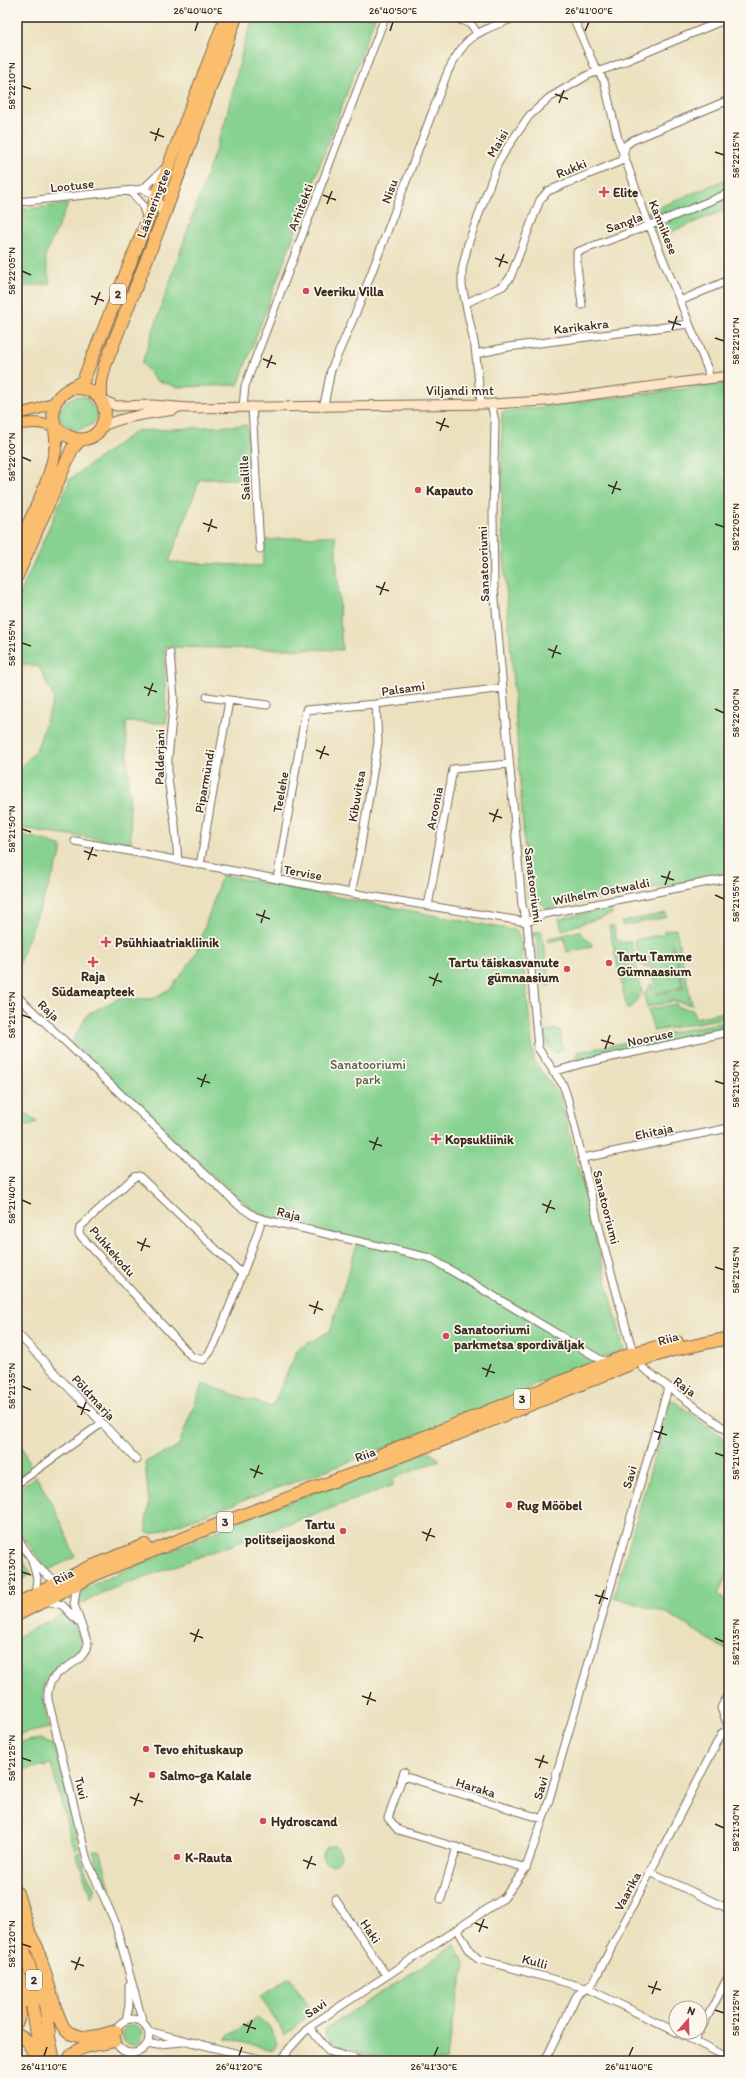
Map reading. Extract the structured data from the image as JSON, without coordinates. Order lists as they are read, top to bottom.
{
  "streets": {
    "highway": [
      "Lääneringtee",
      "2",
      "Riia",
      "3"
    ],
    "street": [
      "Maisi",
      "Rukki",
      "Lootuse",
      "Nisu",
      "Arhitekti",
      "Sangla",
      "Kannikese",
      "Karikakra",
      "Viljandi mnt",
      "Saialille",
      "Sanatooriumi",
      "Palsami",
      "Palderjani",
      "Piparmündi",
      "Teelehe",
      "Kibuvitsa",
      "Aroonia",
      "Tervise",
      "Wilhelm Ostwaldi",
      "Raja",
      "Nooruse",
      "Ehitaja",
      "Puhkekodu",
      "Põldmarja",
      "Savi",
      "Haraka",
      "Tuvi",
      "Vaarika",
      "Haki",
      "Kulli"
    ]
  },
  "crossings": [
    ["Maisi", "Rukki"],
    ["Maisi", "Kannikese"],
    ["Maisi", "Karikakra"],
    ["Maisi", "Viljandi mnt"],
    ["Rukki", "Kannikese"],
    ["Nisu", "Viljandi mnt"],
    ["Lääneringtee", "Viljandi mnt"],
    ["Arhitekti", "Viljandi mnt"],
    ["Arhitekti", "Saialille"],
    ["Sangla", "Kannikese"],
    ["Kannikese", "Karikakra"],
    ["Kannikese", "Viljandi mnt"],
    ["Viljandi mnt", "Saialille"],
    ["Viljandi mnt", "Sanatooriumi"],
    ["Sanatooriumi", "Palsami"],
    ["Sanatooriumi", "Aroonia"],
    ["Sanatooriumi", "Tervise"],
    ["Sanatooriumi", "Wilhelm Ostwaldi"],
    ["Sanatooriumi", "Raja"],
    ["Sanatooriumi", "Nooruse"],
    ["Sanatooriumi", "Ehitaja"],
    ["Sanatooriumi", "Riia"],
    ["Palsami", "Teelehe"],
    ["Palsami", "Kibuvitsa"],
    ["Palderjani", "Tervise"],
    ["Piparmündi", "Tervise"],
    ["Teelehe", "Tervise"],
    ["Kibuvitsa", "Tervise"],
    ["Aroonia", "Tervise"],
    ["Tervise", "Wilhelm Ostwaldi"],
    ["Raja", "Puhkekodu"],
    ["Raja", "Riia"],
    ["Raja", "Savi"],
    ["Riia", "Tuvi"],
    ["Savi", "Haraka"],
    ["Savi", "Haki"],
    ["Savi", "Kulli"],
    ["Vaarika", "Kulli"]
  ],
  "parks": ["Sanatooriumi park"],
  "places": {
    "health": [
      "Elite",
      "Psühhiaatriakliinik",
      "Raja Südameapteek",
      "Kopsukliinik"
    ],
    "other": [
      "Veeriku Villa",
      "Kapauto",
      "Tartu Tamme Gümnaasium",
      "Tartu täiskasvanute gümnaasium",
      "Sanatooriumi parkmetsa spordiväljak",
      "Rug Mööbel",
      "Tartu politseijaoskond",
      "Tevo ehituskaup",
      "Salmo-ga Kalale",
      "Hydroscand",
      "K-Rauta"
    ]
  },
  "north": "top",
  "coordinates": [
    "26°40'40\"E",
    "26°40'50\"E",
    "26°41'00\"E",
    "58°22'10\"N",
    "58°22'15\"N",
    "58°22'05\"N",
    "58°22'00\"N",
    "58°21'55\"N",
    "58°21'50\"N",
    "58°21'45\"N",
    "58°21'40\"N",
    "58°21'35\"N",
    "58°21'30\"N",
    "58°21'25\"N",
    "58°21'20\"N",
    "26°41'10\"E",
    "26°41'20\"E",
    "26°41'30\"E",
    "26°41'40\"E"
  ]
}
